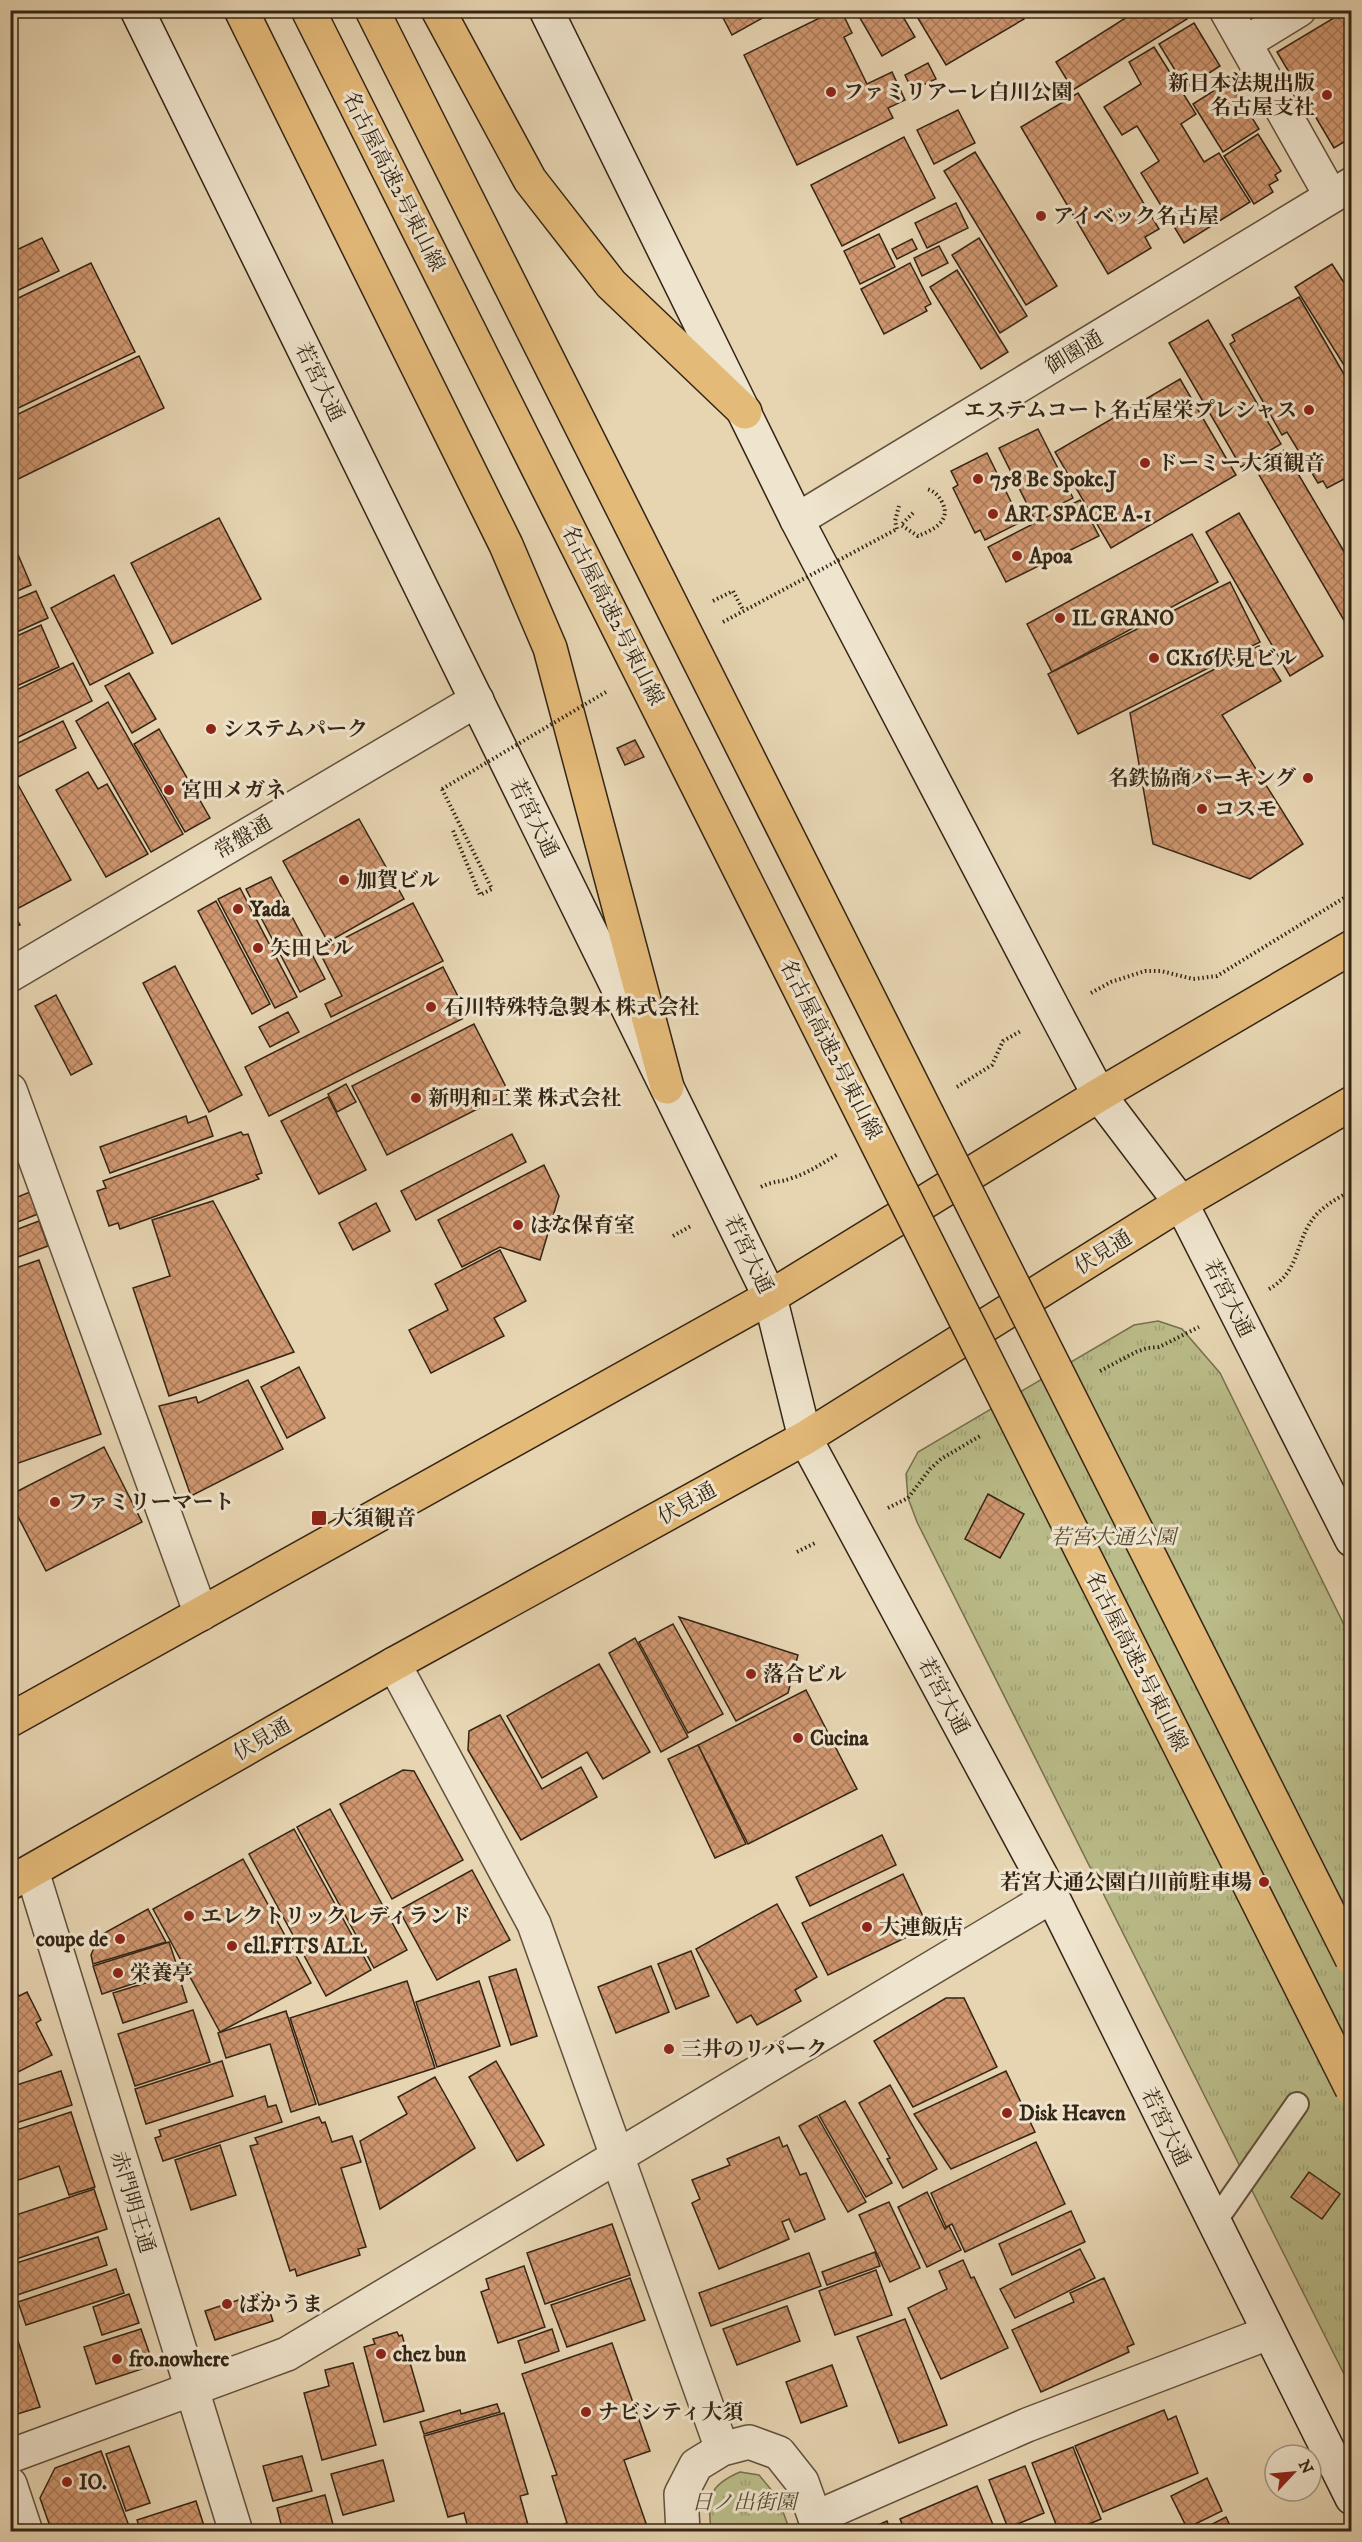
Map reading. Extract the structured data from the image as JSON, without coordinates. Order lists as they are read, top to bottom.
{
  "streets": {
    "highway": ["名古屋高速2号東山線", "伏見通"],
    "street": [
      "御園通",
      "若宮大通",
      "常盤通",
      "赤門明王通"
    ]
  },
  "crossings": [
    ["御園通", "若宮大通"],
    ["若宮大通", "常盤通"],
    ["若宮大通", "伏見通"],
    ["伏見通", "赤門明王通"]
  ],
  "parks": ["若宮大通公園", "日ノ出街園"],
  "places": {
    "other": [
      "ファミリアーレ白川公園",
      "新日本法規出版 名古屋支社",
      "アイベック名古屋",
      "エステムコート名古屋栄プレシャス",
      "ドーミー大須観音",
      "758 Be Spoke.J",
      "ART SPACE A-1",
      "Apoa",
      "IL GRANO",
      "CK16伏見ビル",
      "システムパーク",
      "名鉄協商パーキング",
      "宮田メガネ",
      "コスモ",
      "加賀ビル",
      "Yada",
      "矢田ビル",
      "石川特殊特急製本 株式会社",
      "新明和工業 株式会社",
      "はな保育室",
      "ファミリーマート",
      "落合ビル",
      "Cucina",
      "若宮大通公園白川前駐車場",
      "エレクトリックレディランド",
      "大連飯店",
      "coupe de",
      "ell.FITS ALL",
      "栄養亭",
      "三井のリパーク",
      "Disk Heaven",
      "ばかうま",
      "chez bun",
      "fro.nowhere",
      "ナビシティ大須",
      "IO."
    ],
    "transit": ["大須観音"]
  },
  "north": "top right"
}
